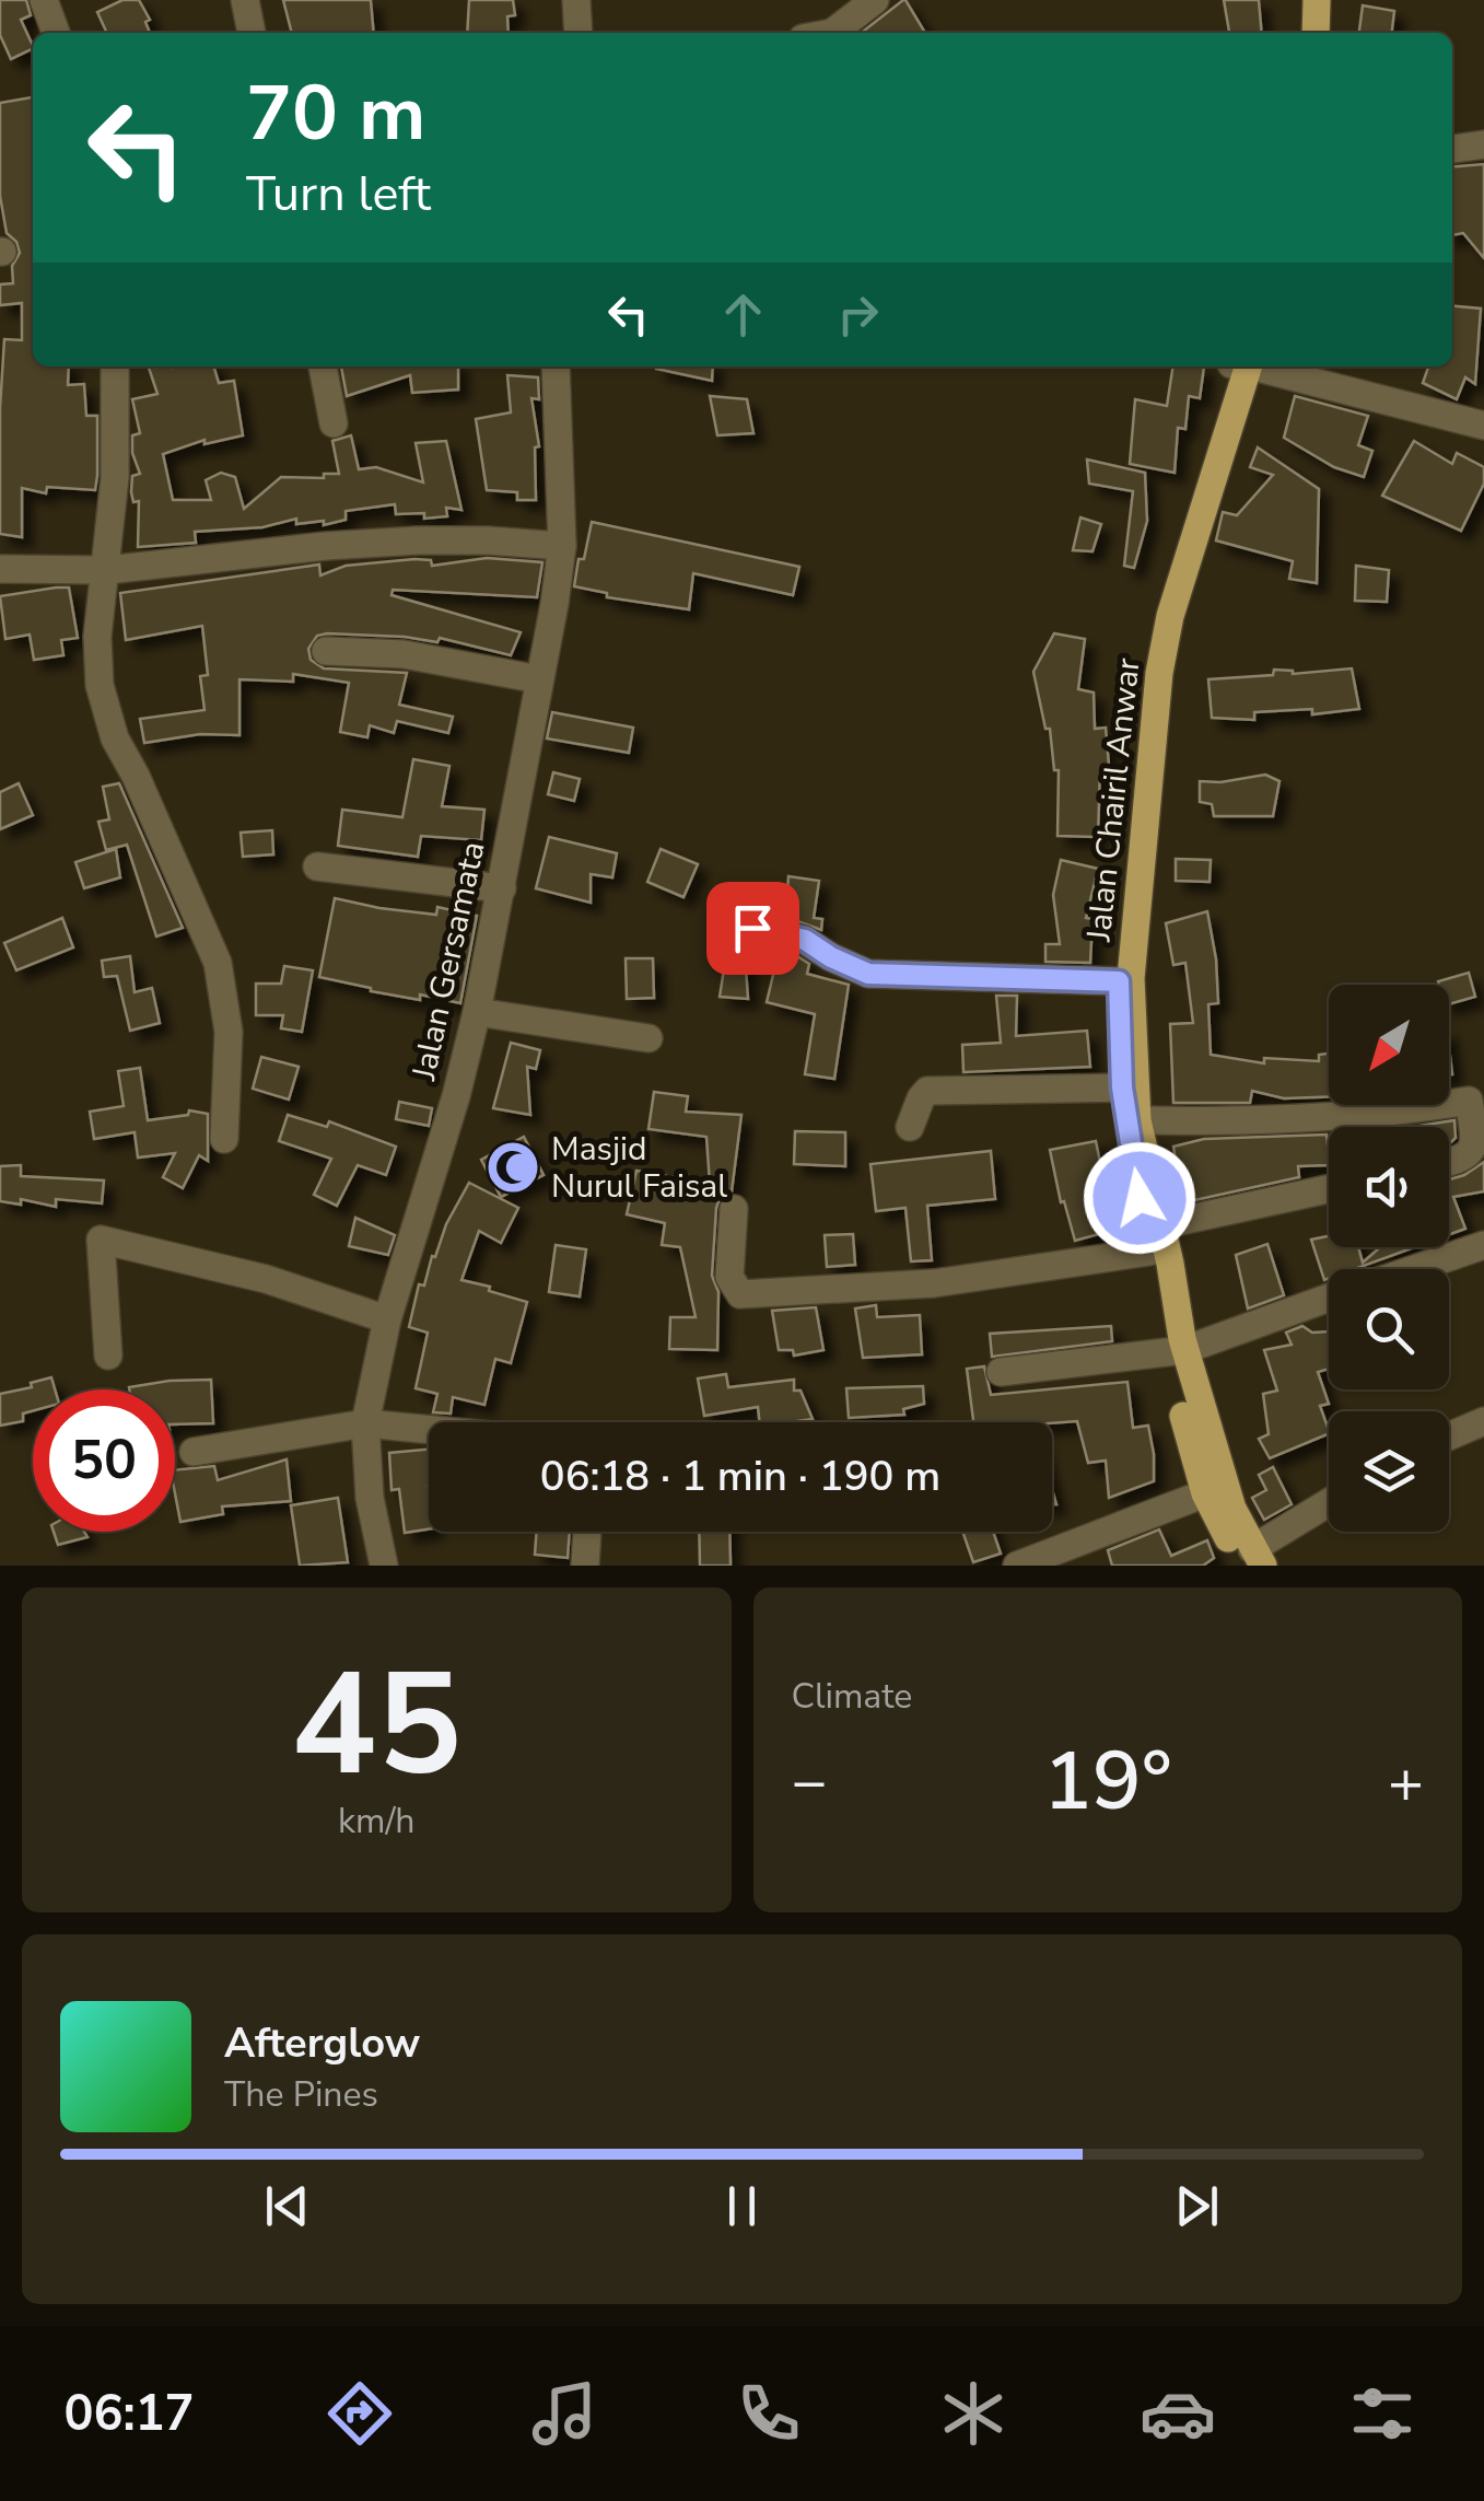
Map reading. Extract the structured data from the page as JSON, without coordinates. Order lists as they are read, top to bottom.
{
  "streets": {
    "main road": ["Jalan Chairil Anwar"],
    "street": ["Jalan Gersamata"]
  },
  "places": {
    "mosque": ["Masjid Nurul Faisal"]
  },
  "north": "bottom left",
  "page": {
    "turn": ["70 m", "Turn left"],
    "limit": "50",
    "trip": "06:18 · 1 min · 190 m",
    "tile": [
      ["45", "km/h"],
      "Climate"
    ],
    "heat": ["−", "19°", "+"],
    "song": ["Afterglow", "The Pines"],
    "tabs": "06:17"
  }
}
